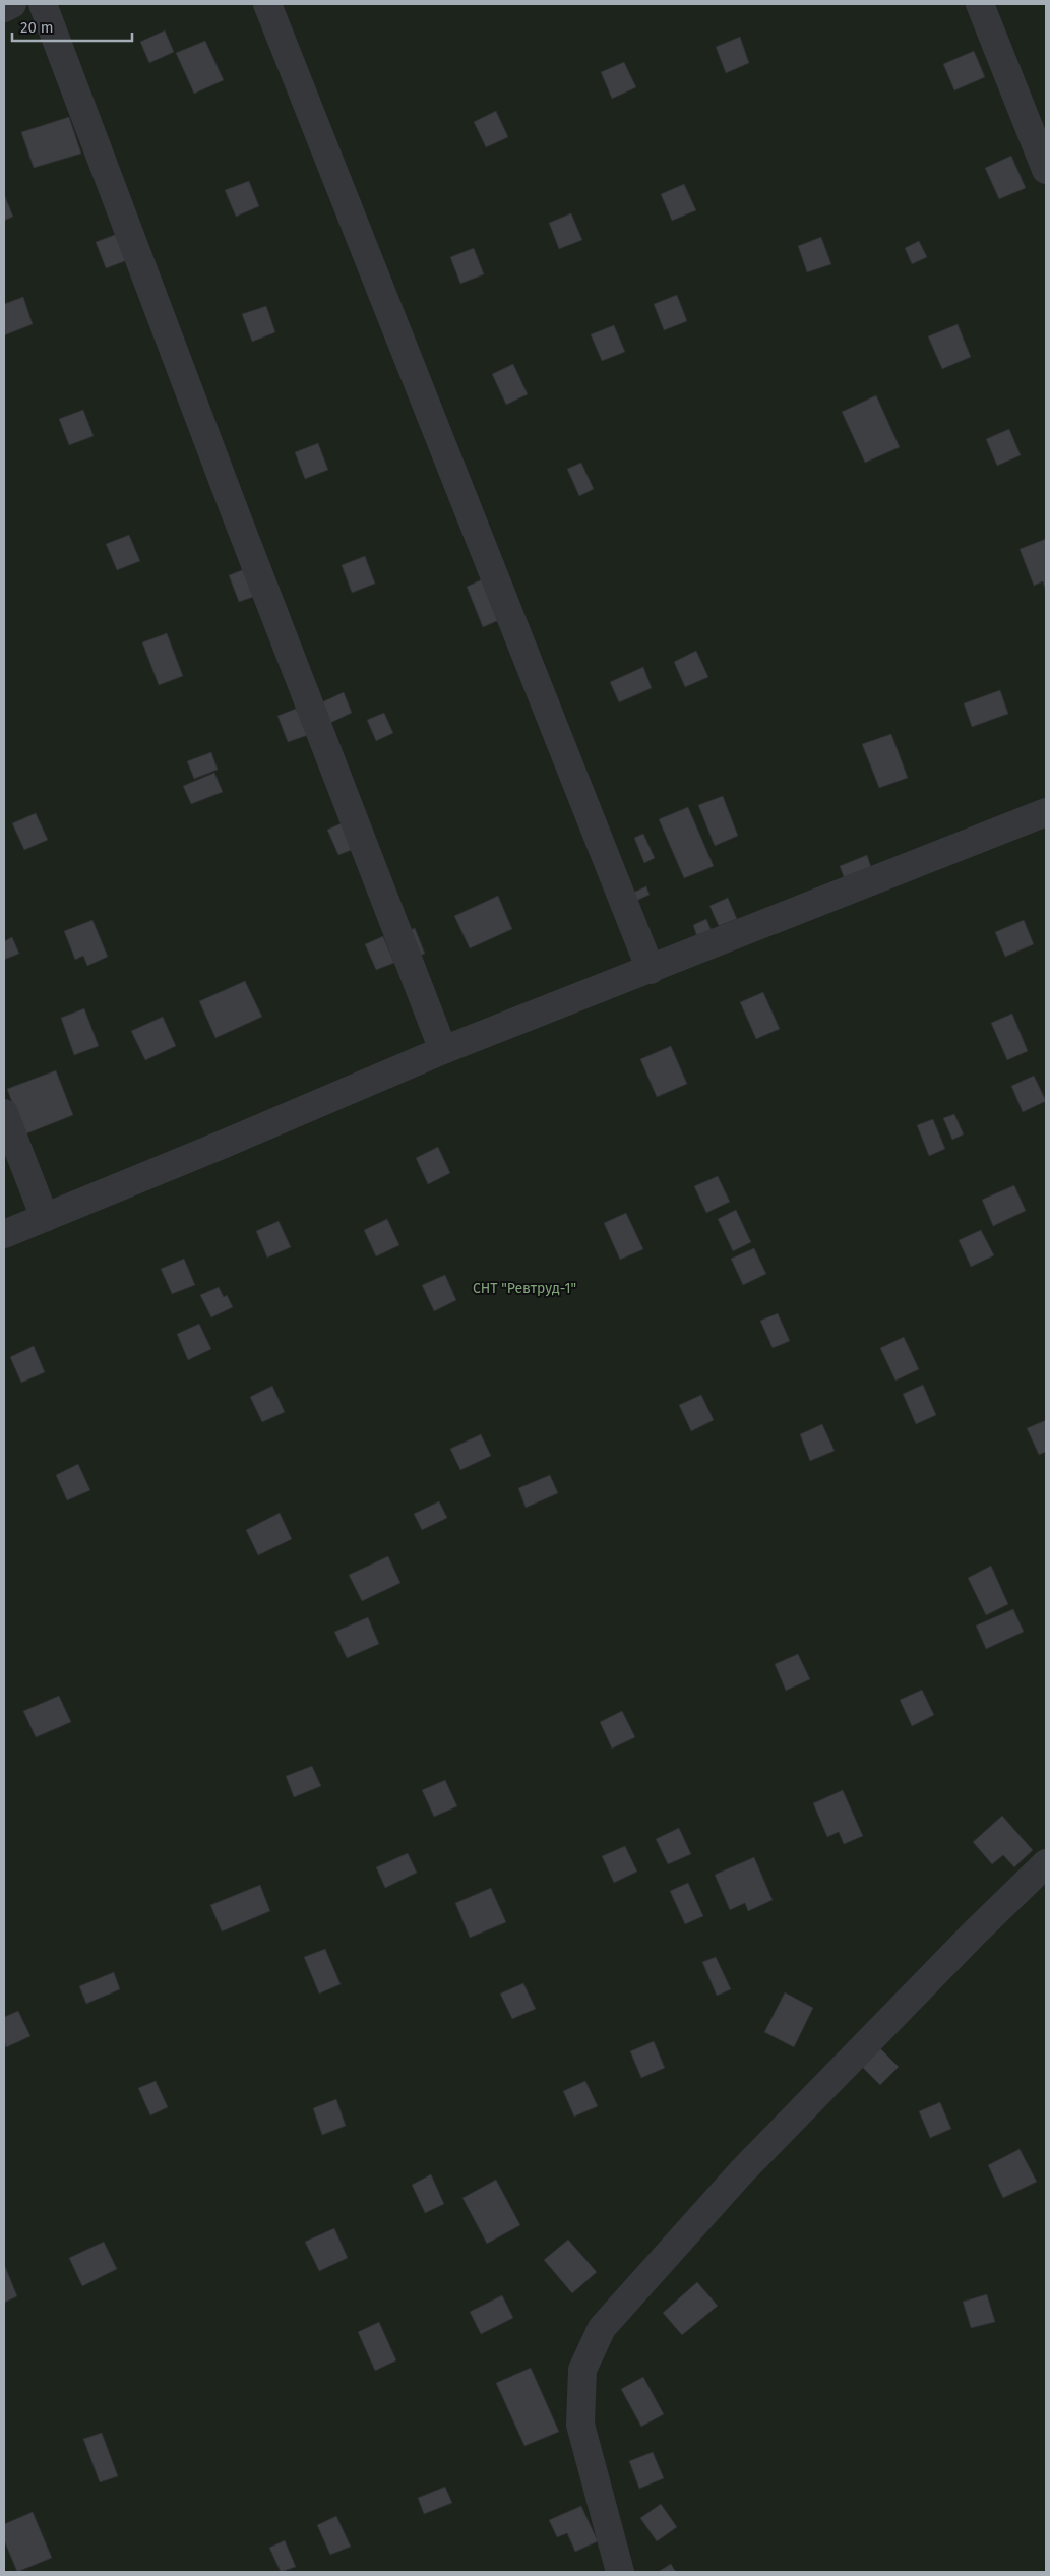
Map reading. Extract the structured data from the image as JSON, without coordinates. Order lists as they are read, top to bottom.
{
  "parks": ["СНТ \"Ревтруд-1\""],
  "scale_bar": "20 m"
}
